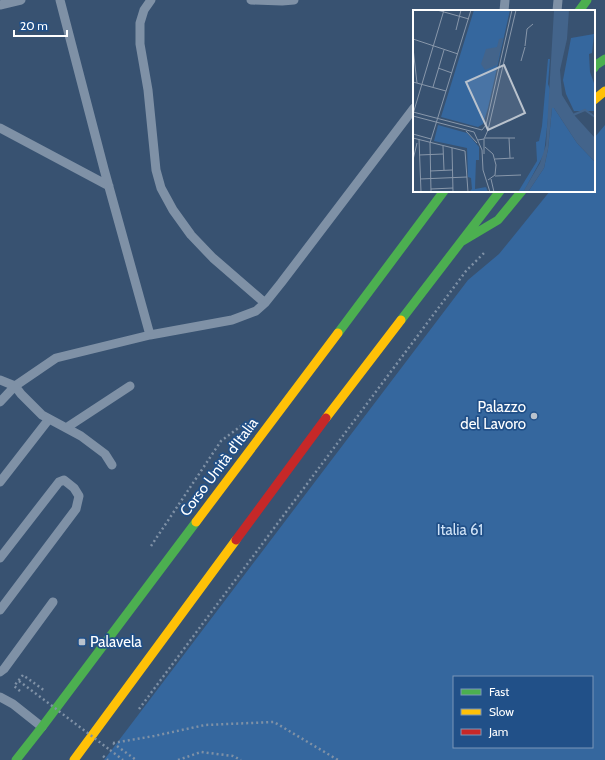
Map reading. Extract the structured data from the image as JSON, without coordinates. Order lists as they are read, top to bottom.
{
  "streets": {
    "main road": ["Corso Unità d'Italia"]
  },
  "parks": ["Italia 61"],
  "places": {
    "other": ["Palazzo del Lavoro"],
    "transit": ["Palavela"]
  },
  "legend": ["Fast", "Slow", "Jam"],
  "scale_bar": "20 m"
}
